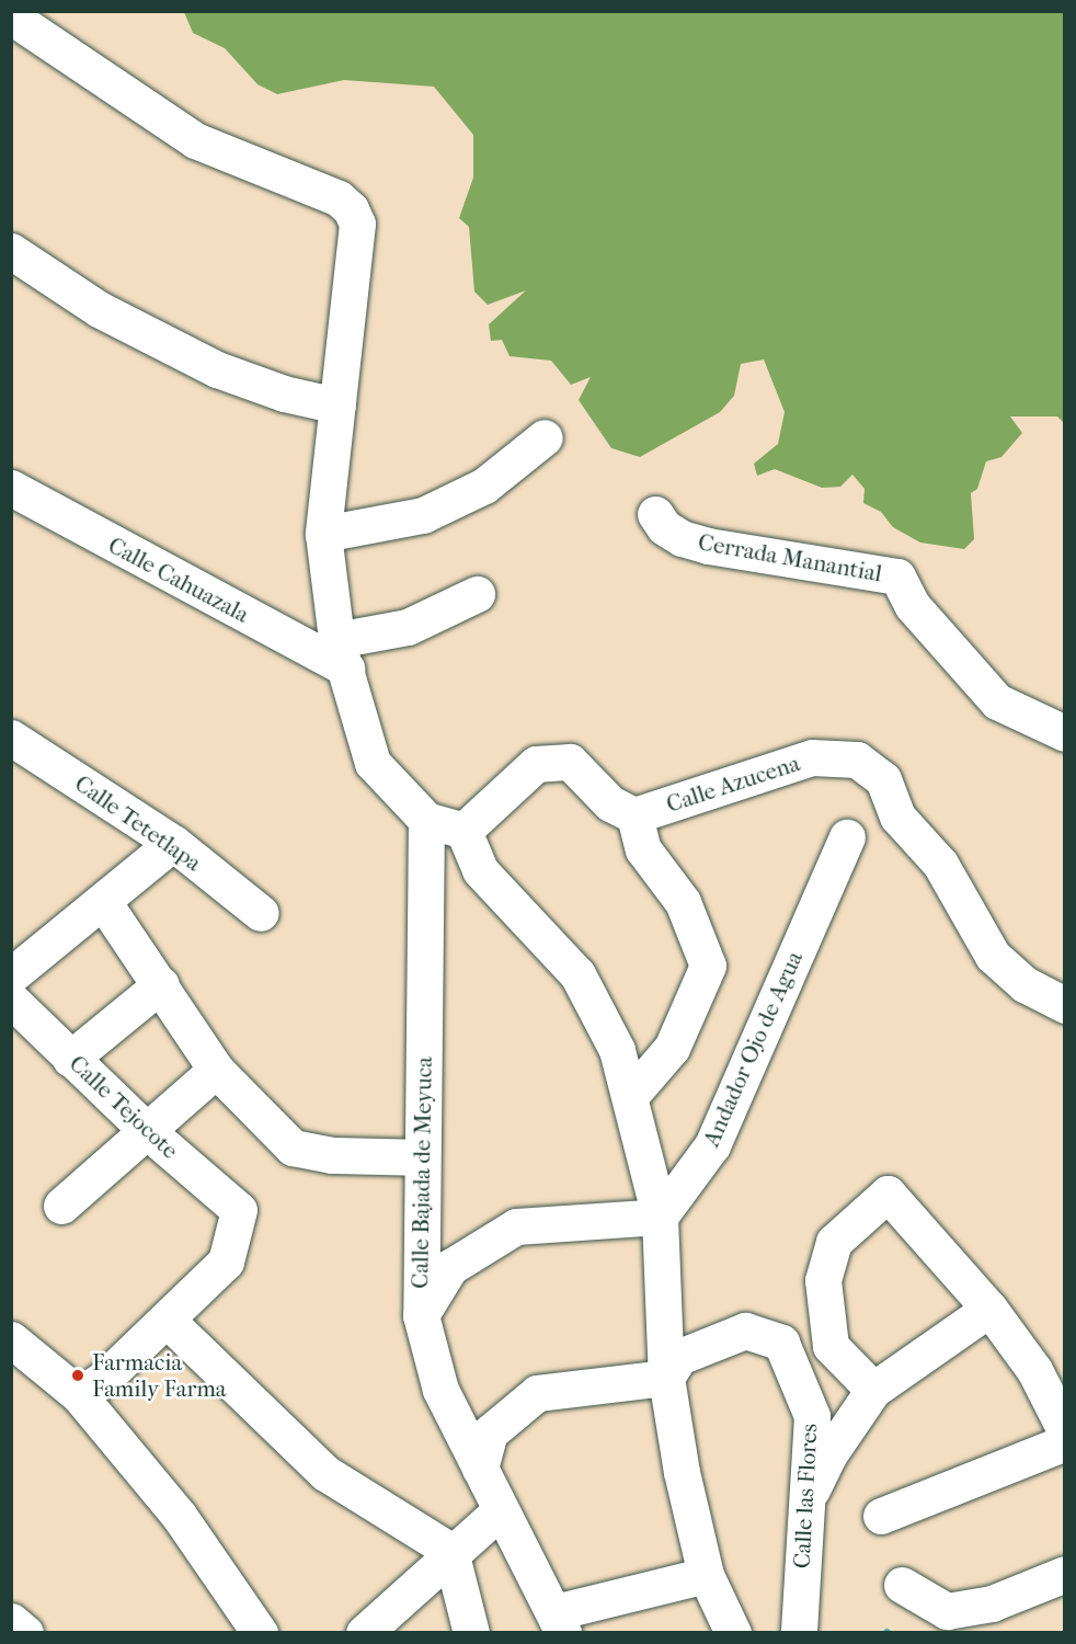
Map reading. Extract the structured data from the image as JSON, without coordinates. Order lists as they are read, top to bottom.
{
  "streets": {
    "street": [
      "Cerrada Manantial",
      "Calle Cahuazala",
      "Calle Azucena",
      "Calle Tetetlapa",
      "Andador Ojo de Agua",
      "Calle Tejocote",
      "Calle Bajada de Meyuca",
      "Calle las Flores"
    ]
  },
  "places": ["Farmacia Family Farma"]
}
